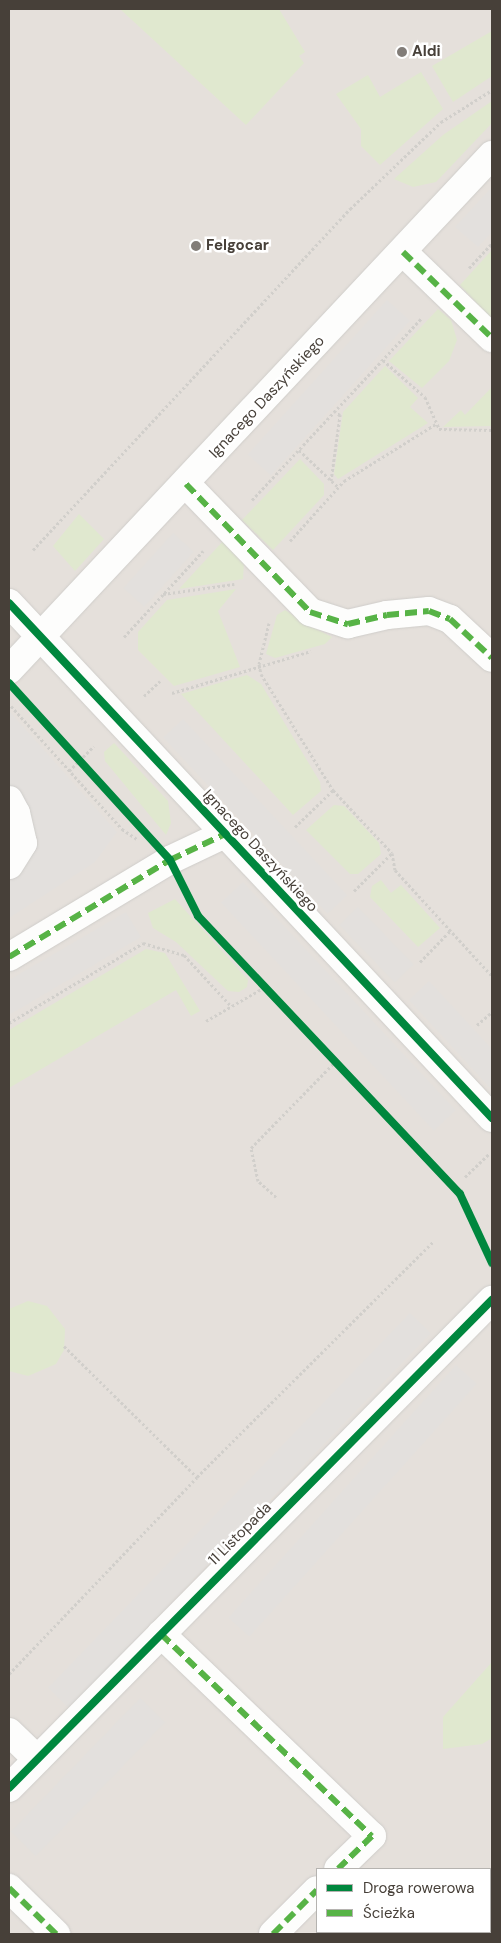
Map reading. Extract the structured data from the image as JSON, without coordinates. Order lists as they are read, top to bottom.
{
  "streets": {
    "street": ["Ignacego Daszyńskiego", "11 Listopada"]
  },
  "places": ["Aldi", "Felgocar"],
  "legend": ["Droga rowerowa", "Ścieżka"]
}
